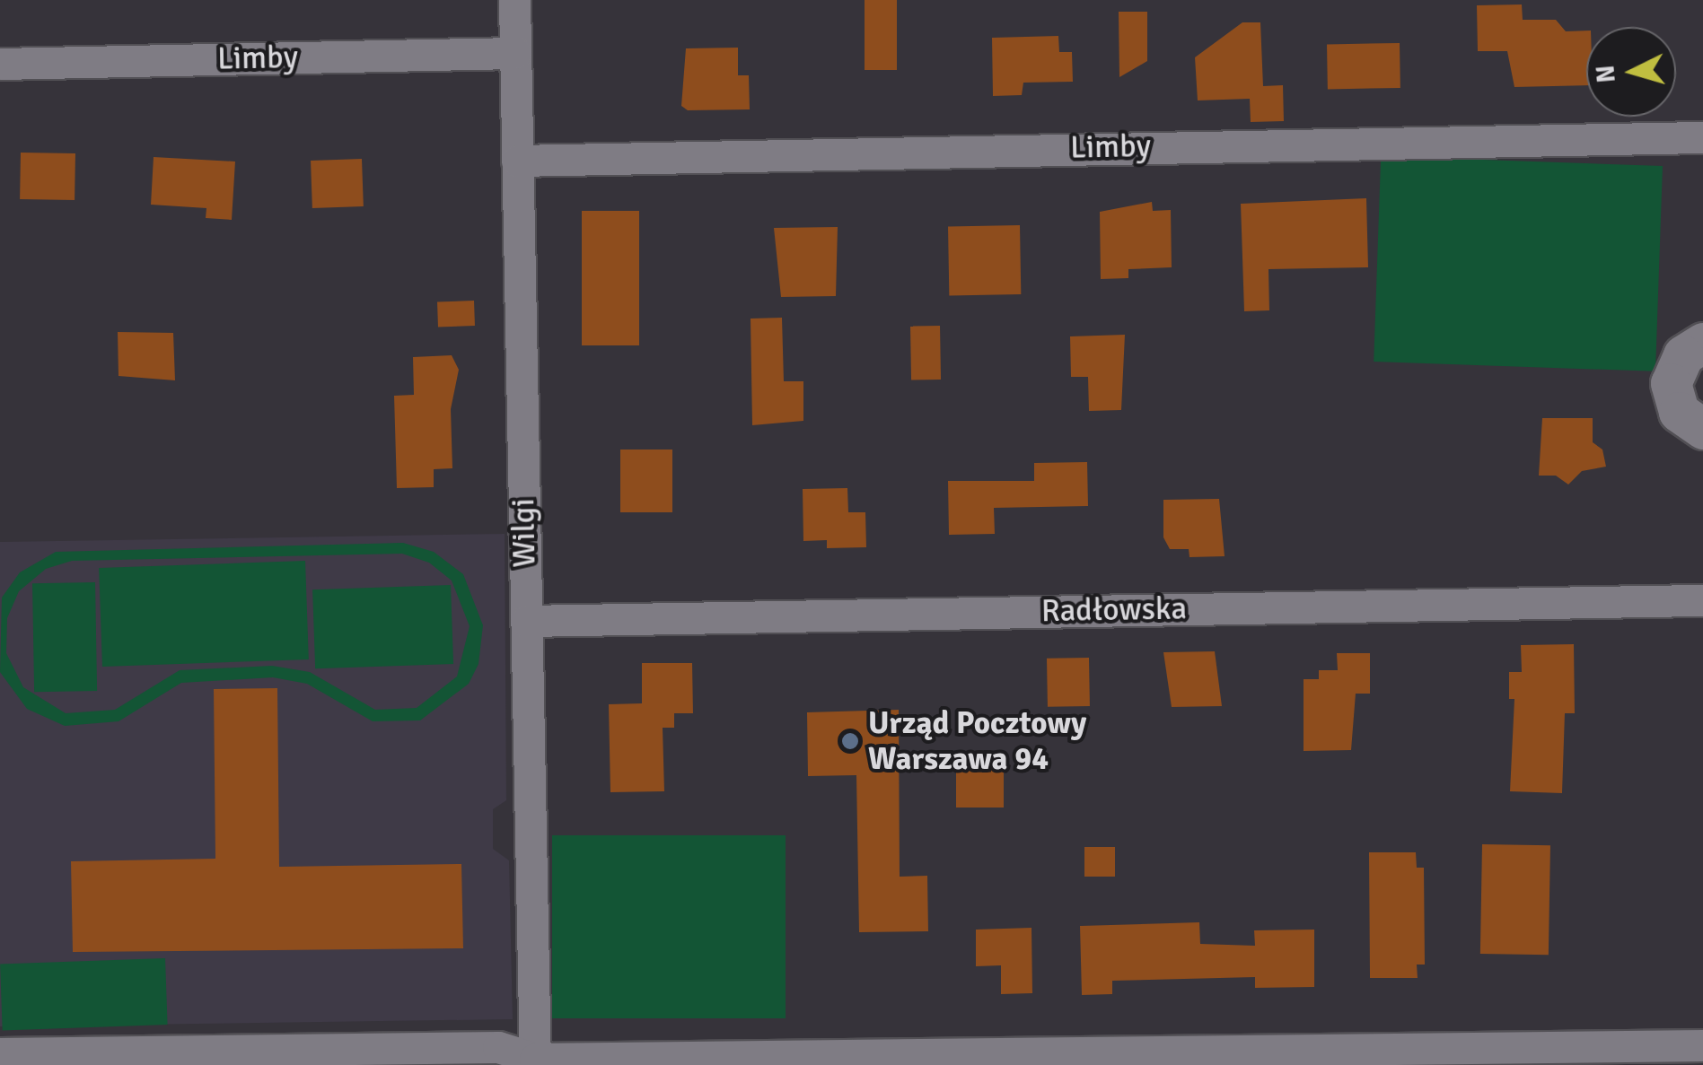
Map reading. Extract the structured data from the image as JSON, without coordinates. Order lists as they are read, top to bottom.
{
  "streets": {
    "street": ["Limby", "Wilgi", "Radłowska"]
  },
  "crossings": [
    ["Limby", "Wilgi"],
    ["Wilgi", "Radłowska"]
  ],
  "places": ["Urząd Pocztowy Warszawa 94"],
  "north": "left"
}
